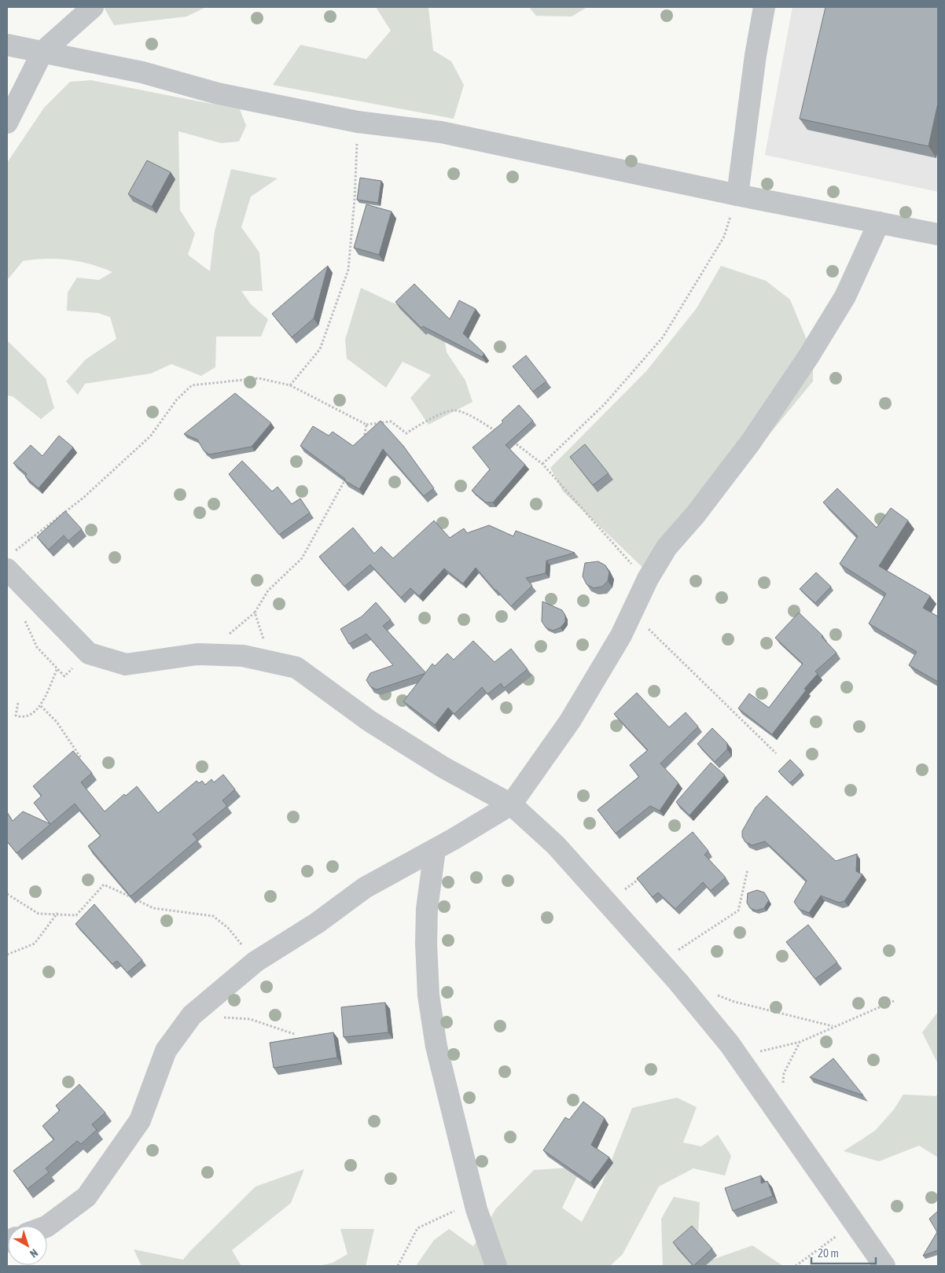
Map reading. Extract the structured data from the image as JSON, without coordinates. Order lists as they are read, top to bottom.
{
  "scale_bar": "20 m",
  "north": "bottom right"
}
